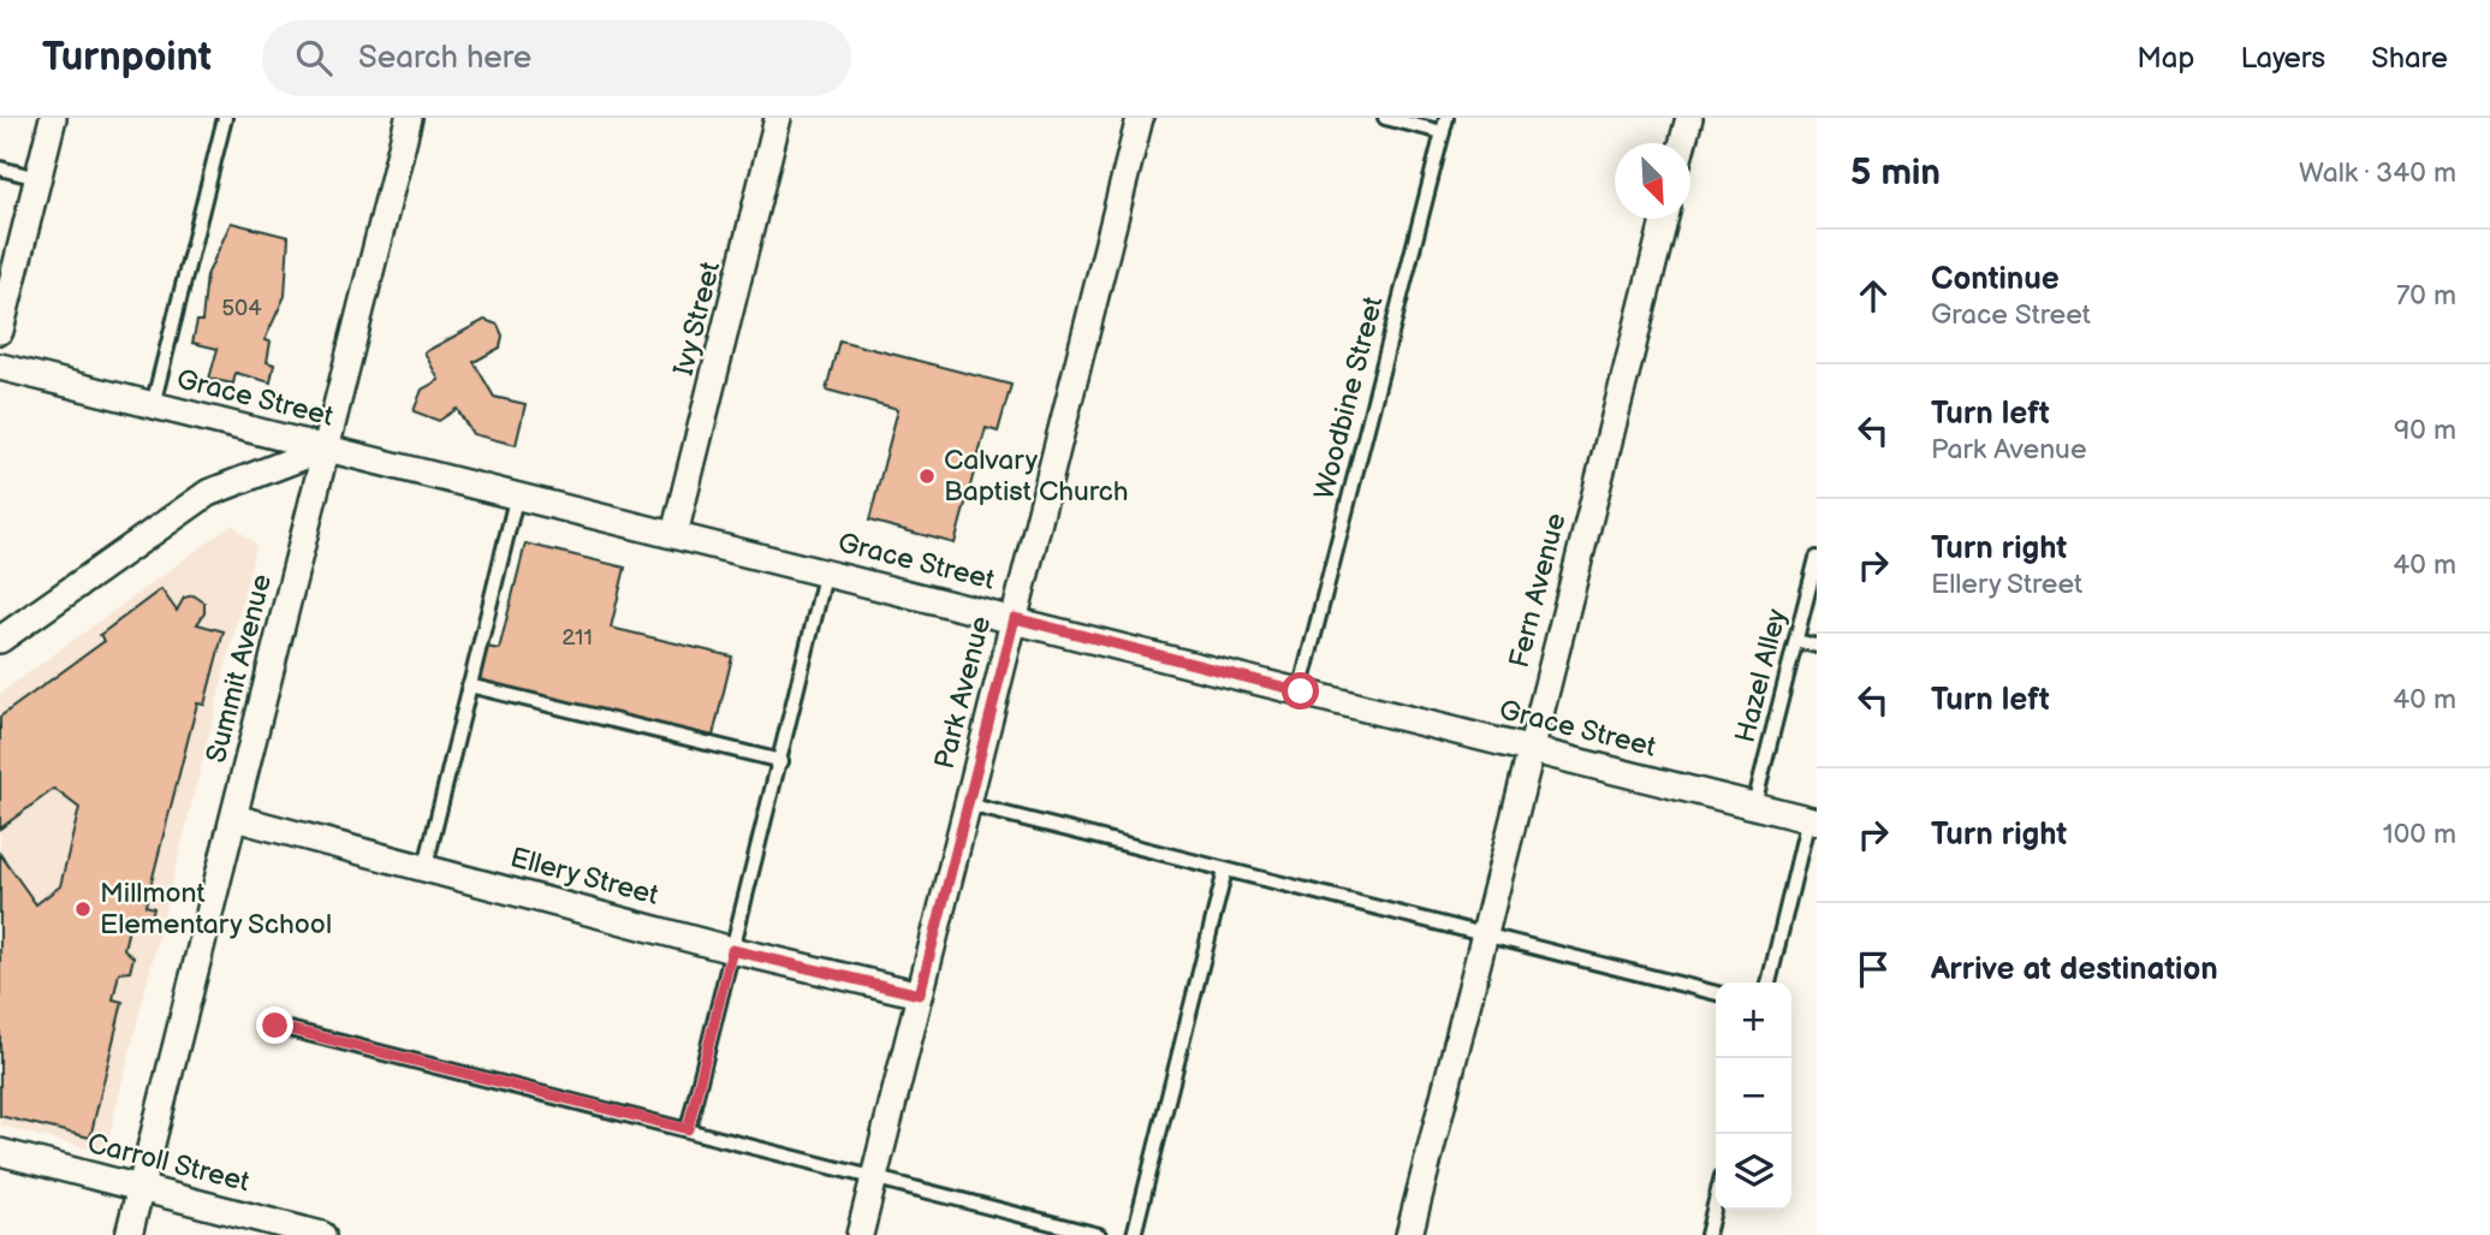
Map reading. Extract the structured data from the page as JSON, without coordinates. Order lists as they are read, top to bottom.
{
  "streets": {
    "street": [
      "Ivy Street",
      "Grace Street",
      "Fern Avenue",
      "Summit Avenue",
      "Park Avenue",
      "Ellery Street",
      "Carroll Street"
    ],
    "lane": ["Woodbine Street", "Hazel Alley"]
  },
  "crossings": [
    ["Ivy Street", "Grace Street"],
    ["Grace Street", "Woodbine Street"],
    ["Grace Street", "Fern Avenue"],
    ["Grace Street", "Summit Avenue"],
    ["Grace Street", "Hazel Alley"],
    ["Grace Street", "Park Avenue"],
    ["Summit Avenue", "Ellery Street"],
    ["Summit Avenue", "Carroll Street"],
    ["Park Avenue", "Ellery Street"]
  ],
  "places": ["Calvary Baptist Church", "Millmont Elementary School"],
  "house_numbers": ["504", "211"],
  "north": "bottom right",
  "page": {
    "header": "Turnpoint",
    "search": "Search here",
    "nav": ["Map", "Layers", "Share"],
    "heading": ["5 min", "Walk · 340 m"],
    "list": [
      ["Continue", "Grace Street", "70 m"],
      ["Turn left", "Park Avenue", "90 m"],
      ["Turn right", "Ellery Street", "40 m"],
      ["Turn left", "40 m"],
      ["Turn right", "100 m"],
      "Arrive at destination"
    ],
    "map_buttons": ["+", "−"]
  }
}
